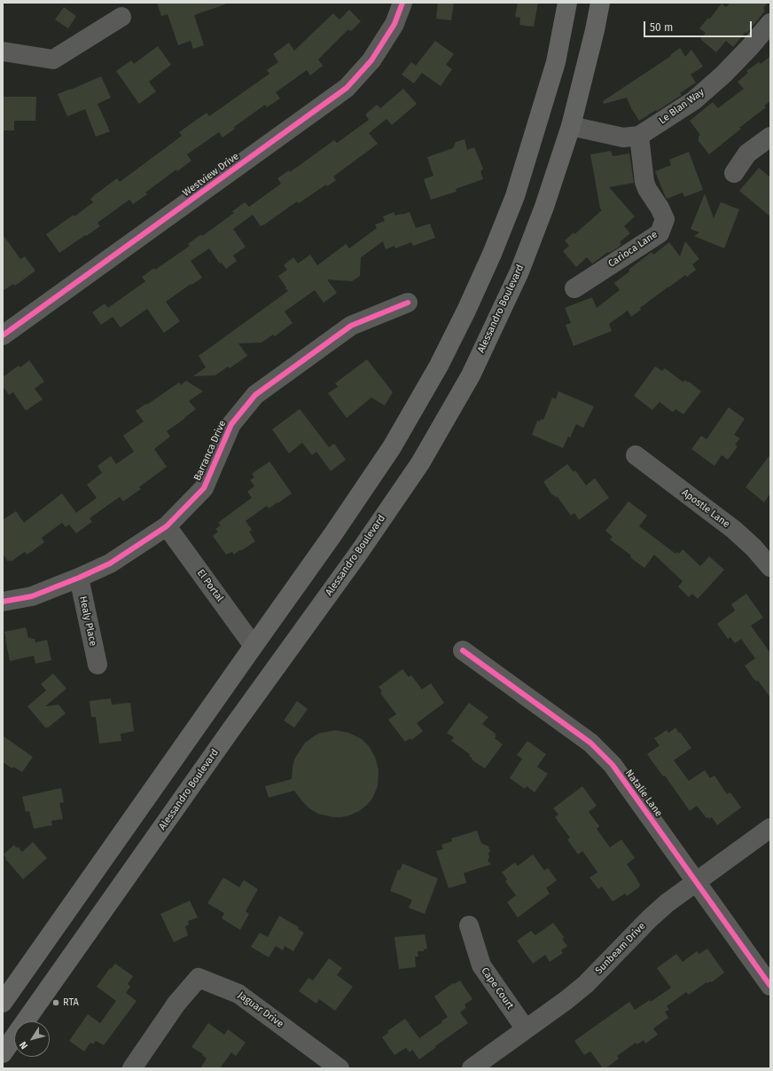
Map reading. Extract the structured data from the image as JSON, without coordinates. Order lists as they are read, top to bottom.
{
  "streets": {
    "main road": ["Alessandro Boulevard"],
    "street": [
      "Le Blan Way",
      "Westview Drive",
      "Carioca Lane",
      "Barranca Drive",
      "Apostle Lane",
      "El Portal",
      "Healy Place",
      "Natalie Lane",
      "Sunbeam Drive",
      "Cape Court",
      "Jaguar Drive"
    ]
  },
  "crossings": [
    ["Le Blan Way", "Carioca Lane"],
    ["Le Blan Way", "Alessandro Boulevard"],
    ["Barranca Drive", "El Portal"],
    ["Barranca Drive", "Healy Place"],
    ["Natalie Lane", "Sunbeam Drive"],
    ["Sunbeam Drive", "Cape Court"]
  ],
  "places": ["RTA"],
  "scale_bar": "50 m",
  "north": "bottom left"
}
